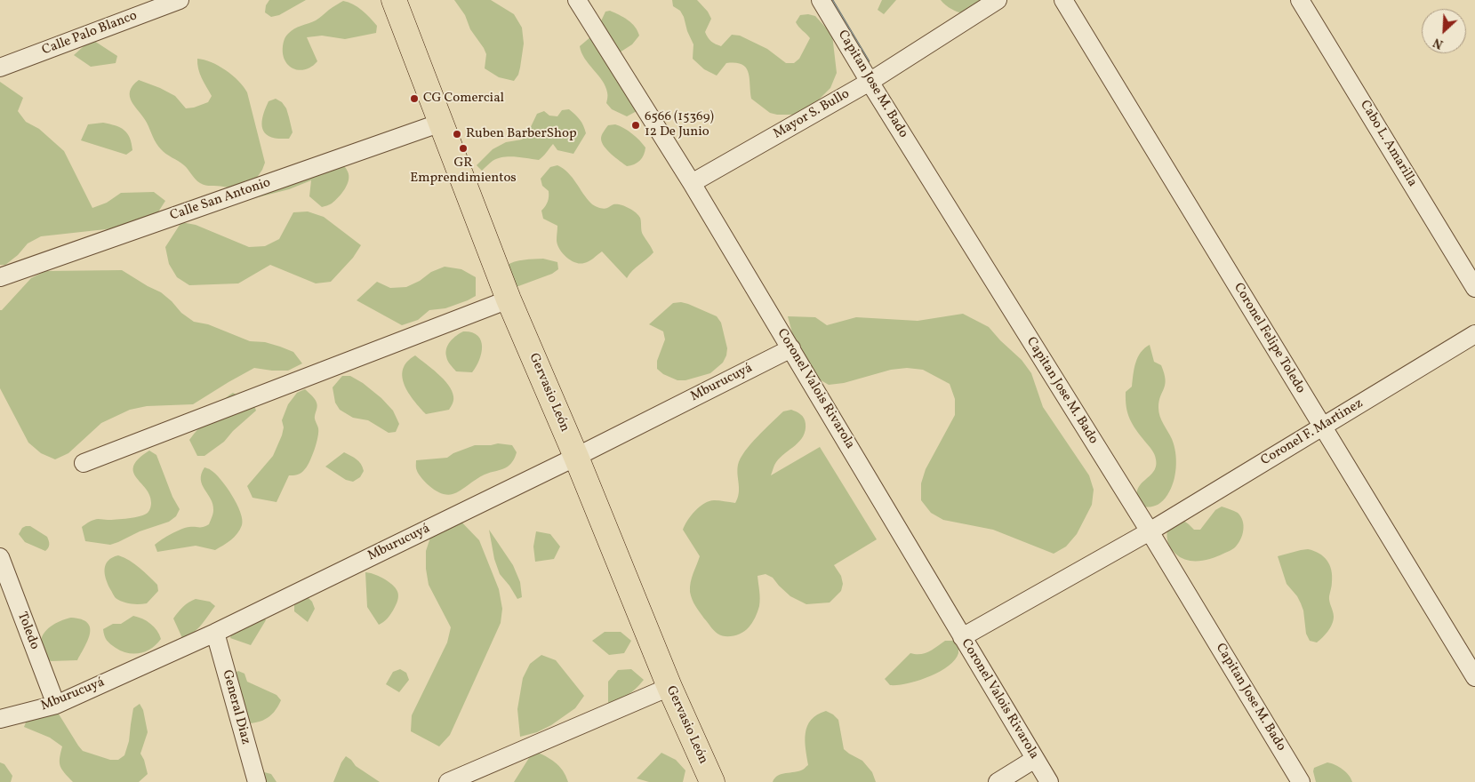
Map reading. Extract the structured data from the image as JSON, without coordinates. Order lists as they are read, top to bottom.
{
  "streets": {
    "main road": ["Gervasio León"],
    "street": [
      "Calle Palo Blanco",
      "Capitan Jose M. Bado",
      "Mayor S. Bullo",
      "Cabo L. Amarilla",
      "Calle San Antonio",
      "Coronel Felipe Toledo",
      "Mburucuyá",
      "Coronel Valois Rivarola",
      "Coronel F. Martinez",
      "Toledo",
      "General Diaz"
    ]
  },
  "crossings": [
    ["Capitan Jose M. Bado", "Mayor S. Bullo"],
    ["Capitan Jose M. Bado", "Coronel F. Martinez"],
    ["Mayor S. Bullo", "Coronel Valois Rivarola"],
    ["Calle San Antonio", "Gervasio León"],
    ["Coronel Felipe Toledo", "Coronel F. Martinez"],
    ["Mburucuyá", "Coronel Valois Rivarola"],
    ["Mburucuyá", "Gervasio León"],
    ["Mburucuyá", "Toledo"],
    ["Mburucuyá", "General Diaz"],
    ["Coronel Valois Rivarola", "Coronel F. Martinez"]
  ],
  "places": [
    "CG Comercial",
    "6566 (15369) 12 De Junio",
    "Ruben BarberShop",
    "GR Emprendimientos"
  ],
  "north": "bottom left"
}
